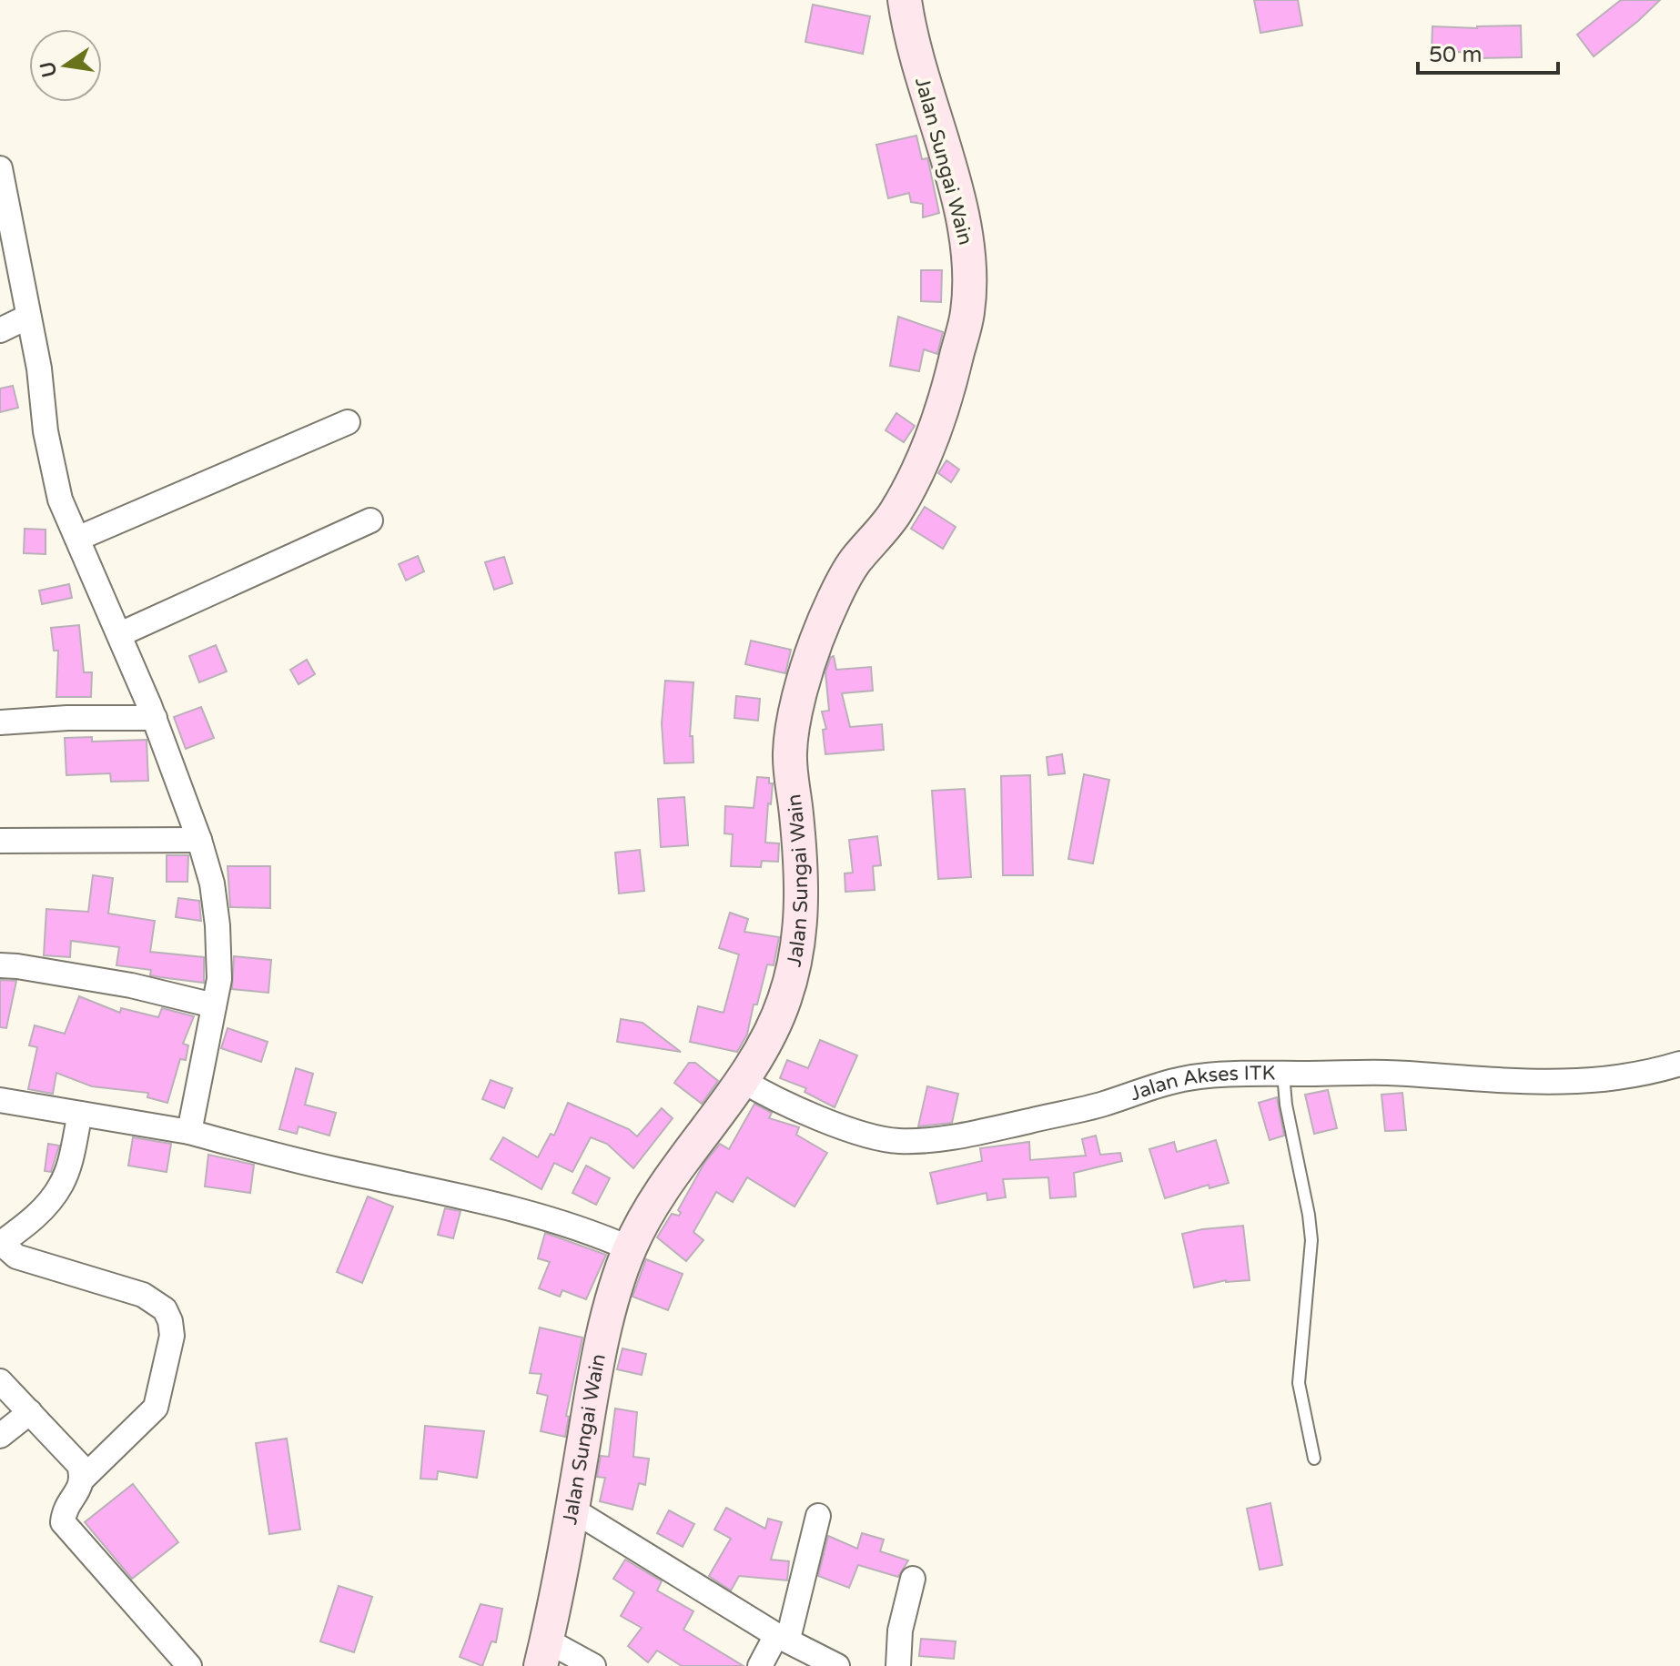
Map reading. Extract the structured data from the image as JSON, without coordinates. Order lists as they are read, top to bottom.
{
  "streets": {
    "street": ["Jalan Sungai Wain", "Jalan Akses ITK"]
  },
  "crossings": [
    ["Jalan Sungai Wain", "Jalan Akses ITK"]
  ],
  "scale_bar": "50 m",
  "north": "left"
}
